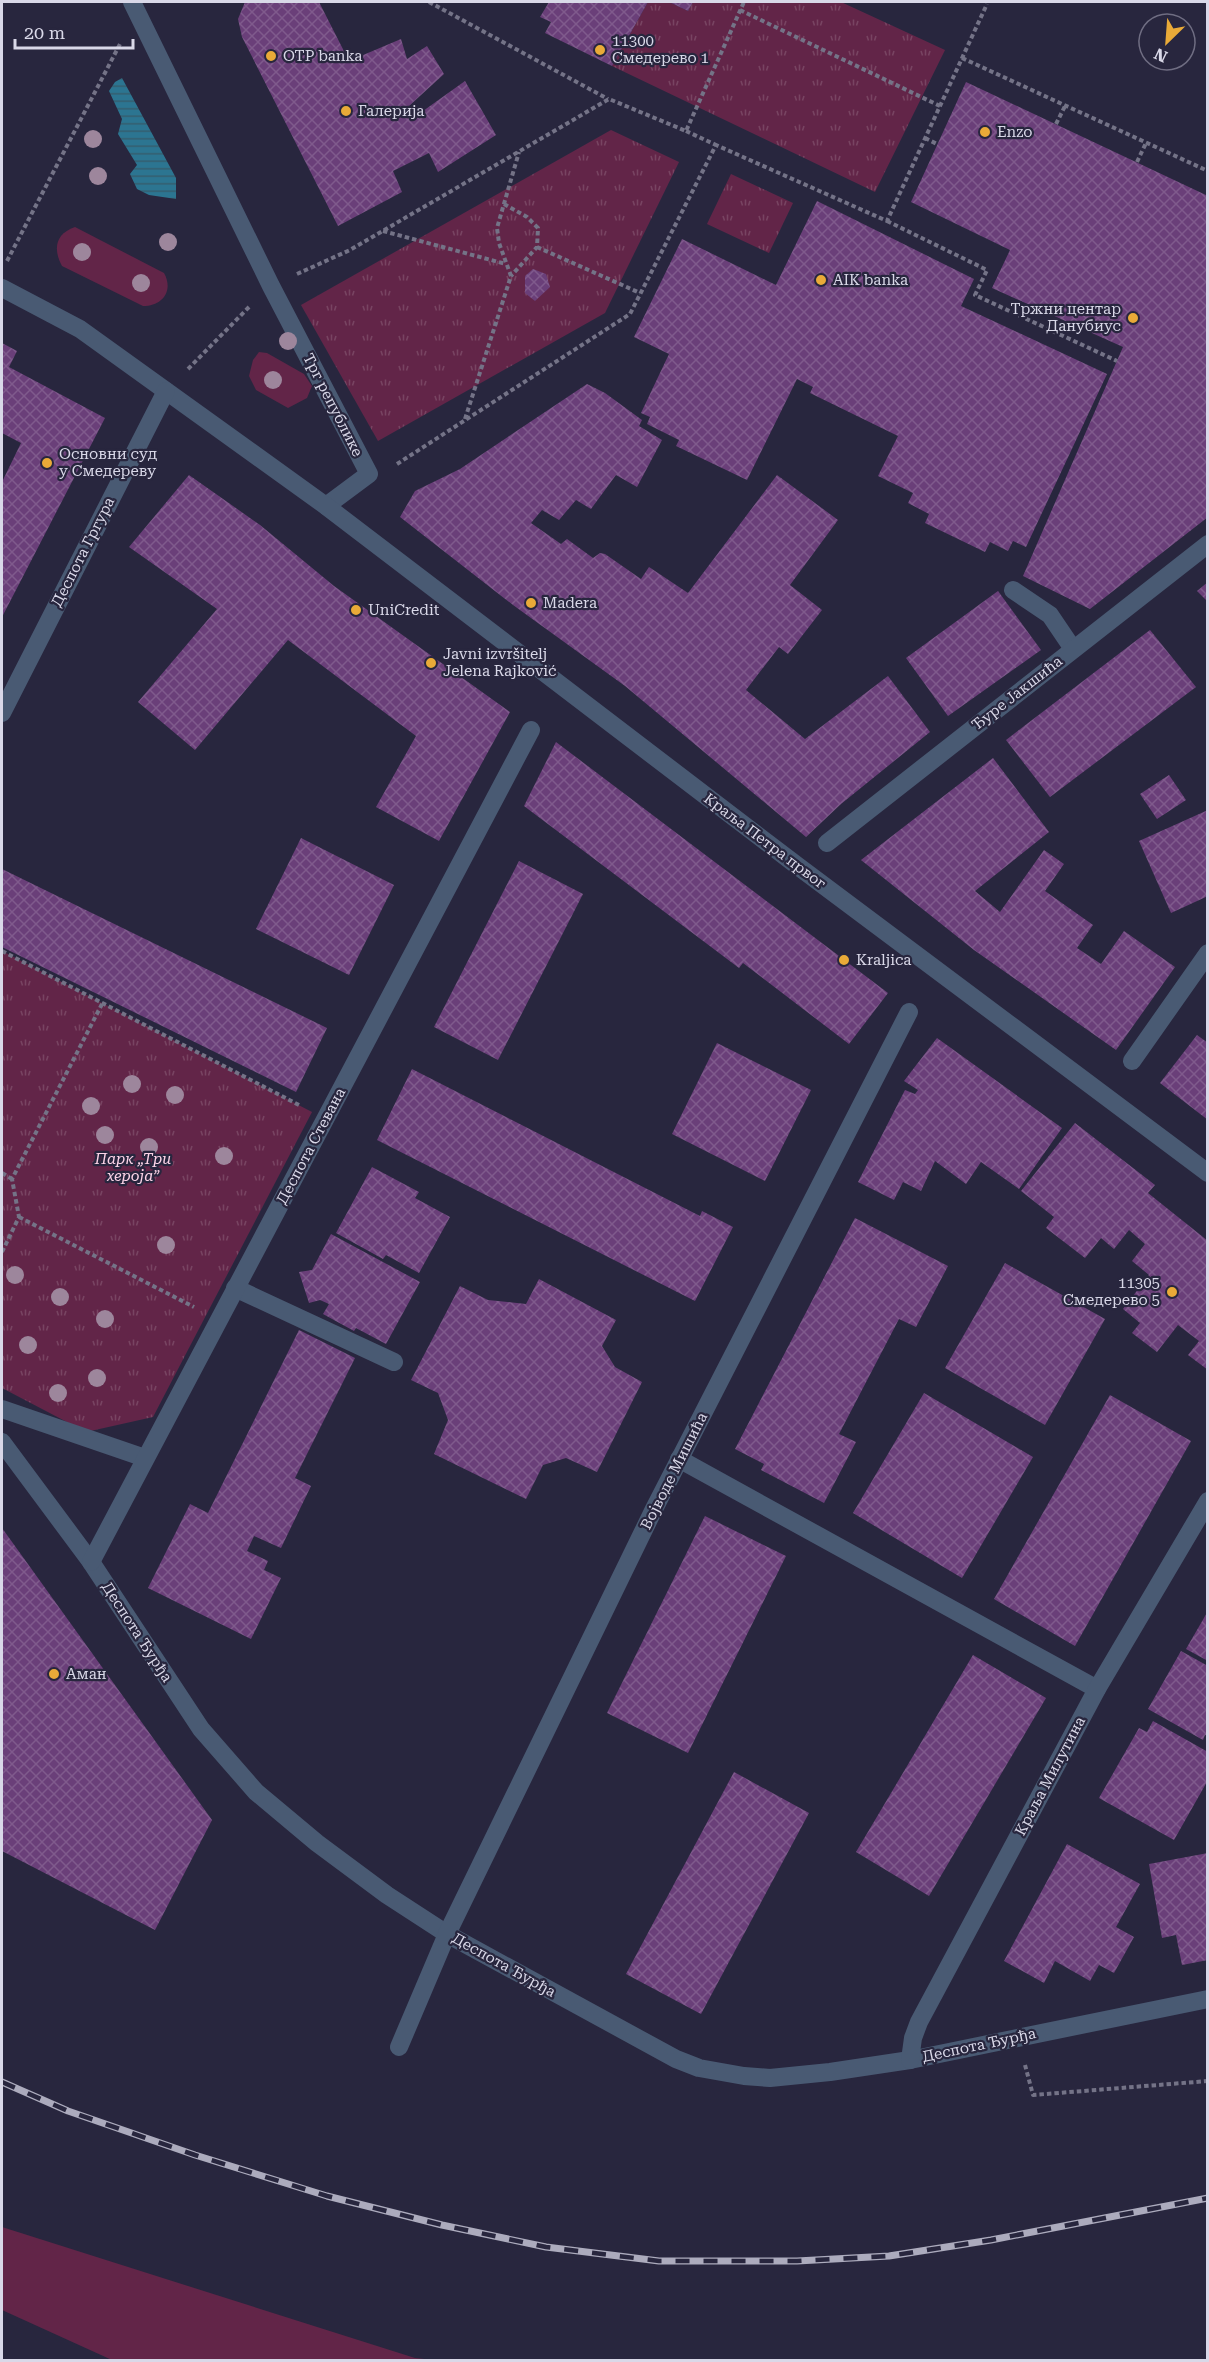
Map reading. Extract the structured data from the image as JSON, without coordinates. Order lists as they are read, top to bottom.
{
  "streets": {
    "street": [
      "Трг републике",
      "Деспота Гргура",
      "Ђуре Јакшића",
      "Краља Петра првог",
      "Деспота Стевана",
      "Војводе Мишића",
      "Деспота Ђурђа",
      "Краља Милутина"
    ]
  },
  "crossings": [
    ["Трг републике", "Краља Петра првог"],
    ["Деспота Стевана", "Деспота Ђурђа"],
    ["Војводе Мишића", "Деспота Ђурђа"],
    ["Деспота Ђурђа", "Краља Милутина"]
  ],
  "parks": ["Парк „Три хероја”"],
  "places": [
    "11300 Смедерево 1",
    "OTP banka",
    "Галерија",
    "Enzo",
    "AIK banka",
    "Тржни центар Данубиус",
    "Основни суд у Смедереву",
    "Madera",
    "UniCredit",
    "Javni izvršitelj Jelena Rajković",
    "Kraljica",
    "11305 Смедерево 5",
    "Аман"
  ],
  "scale_bar": "20 m",
  "north": "bottom left"
}
